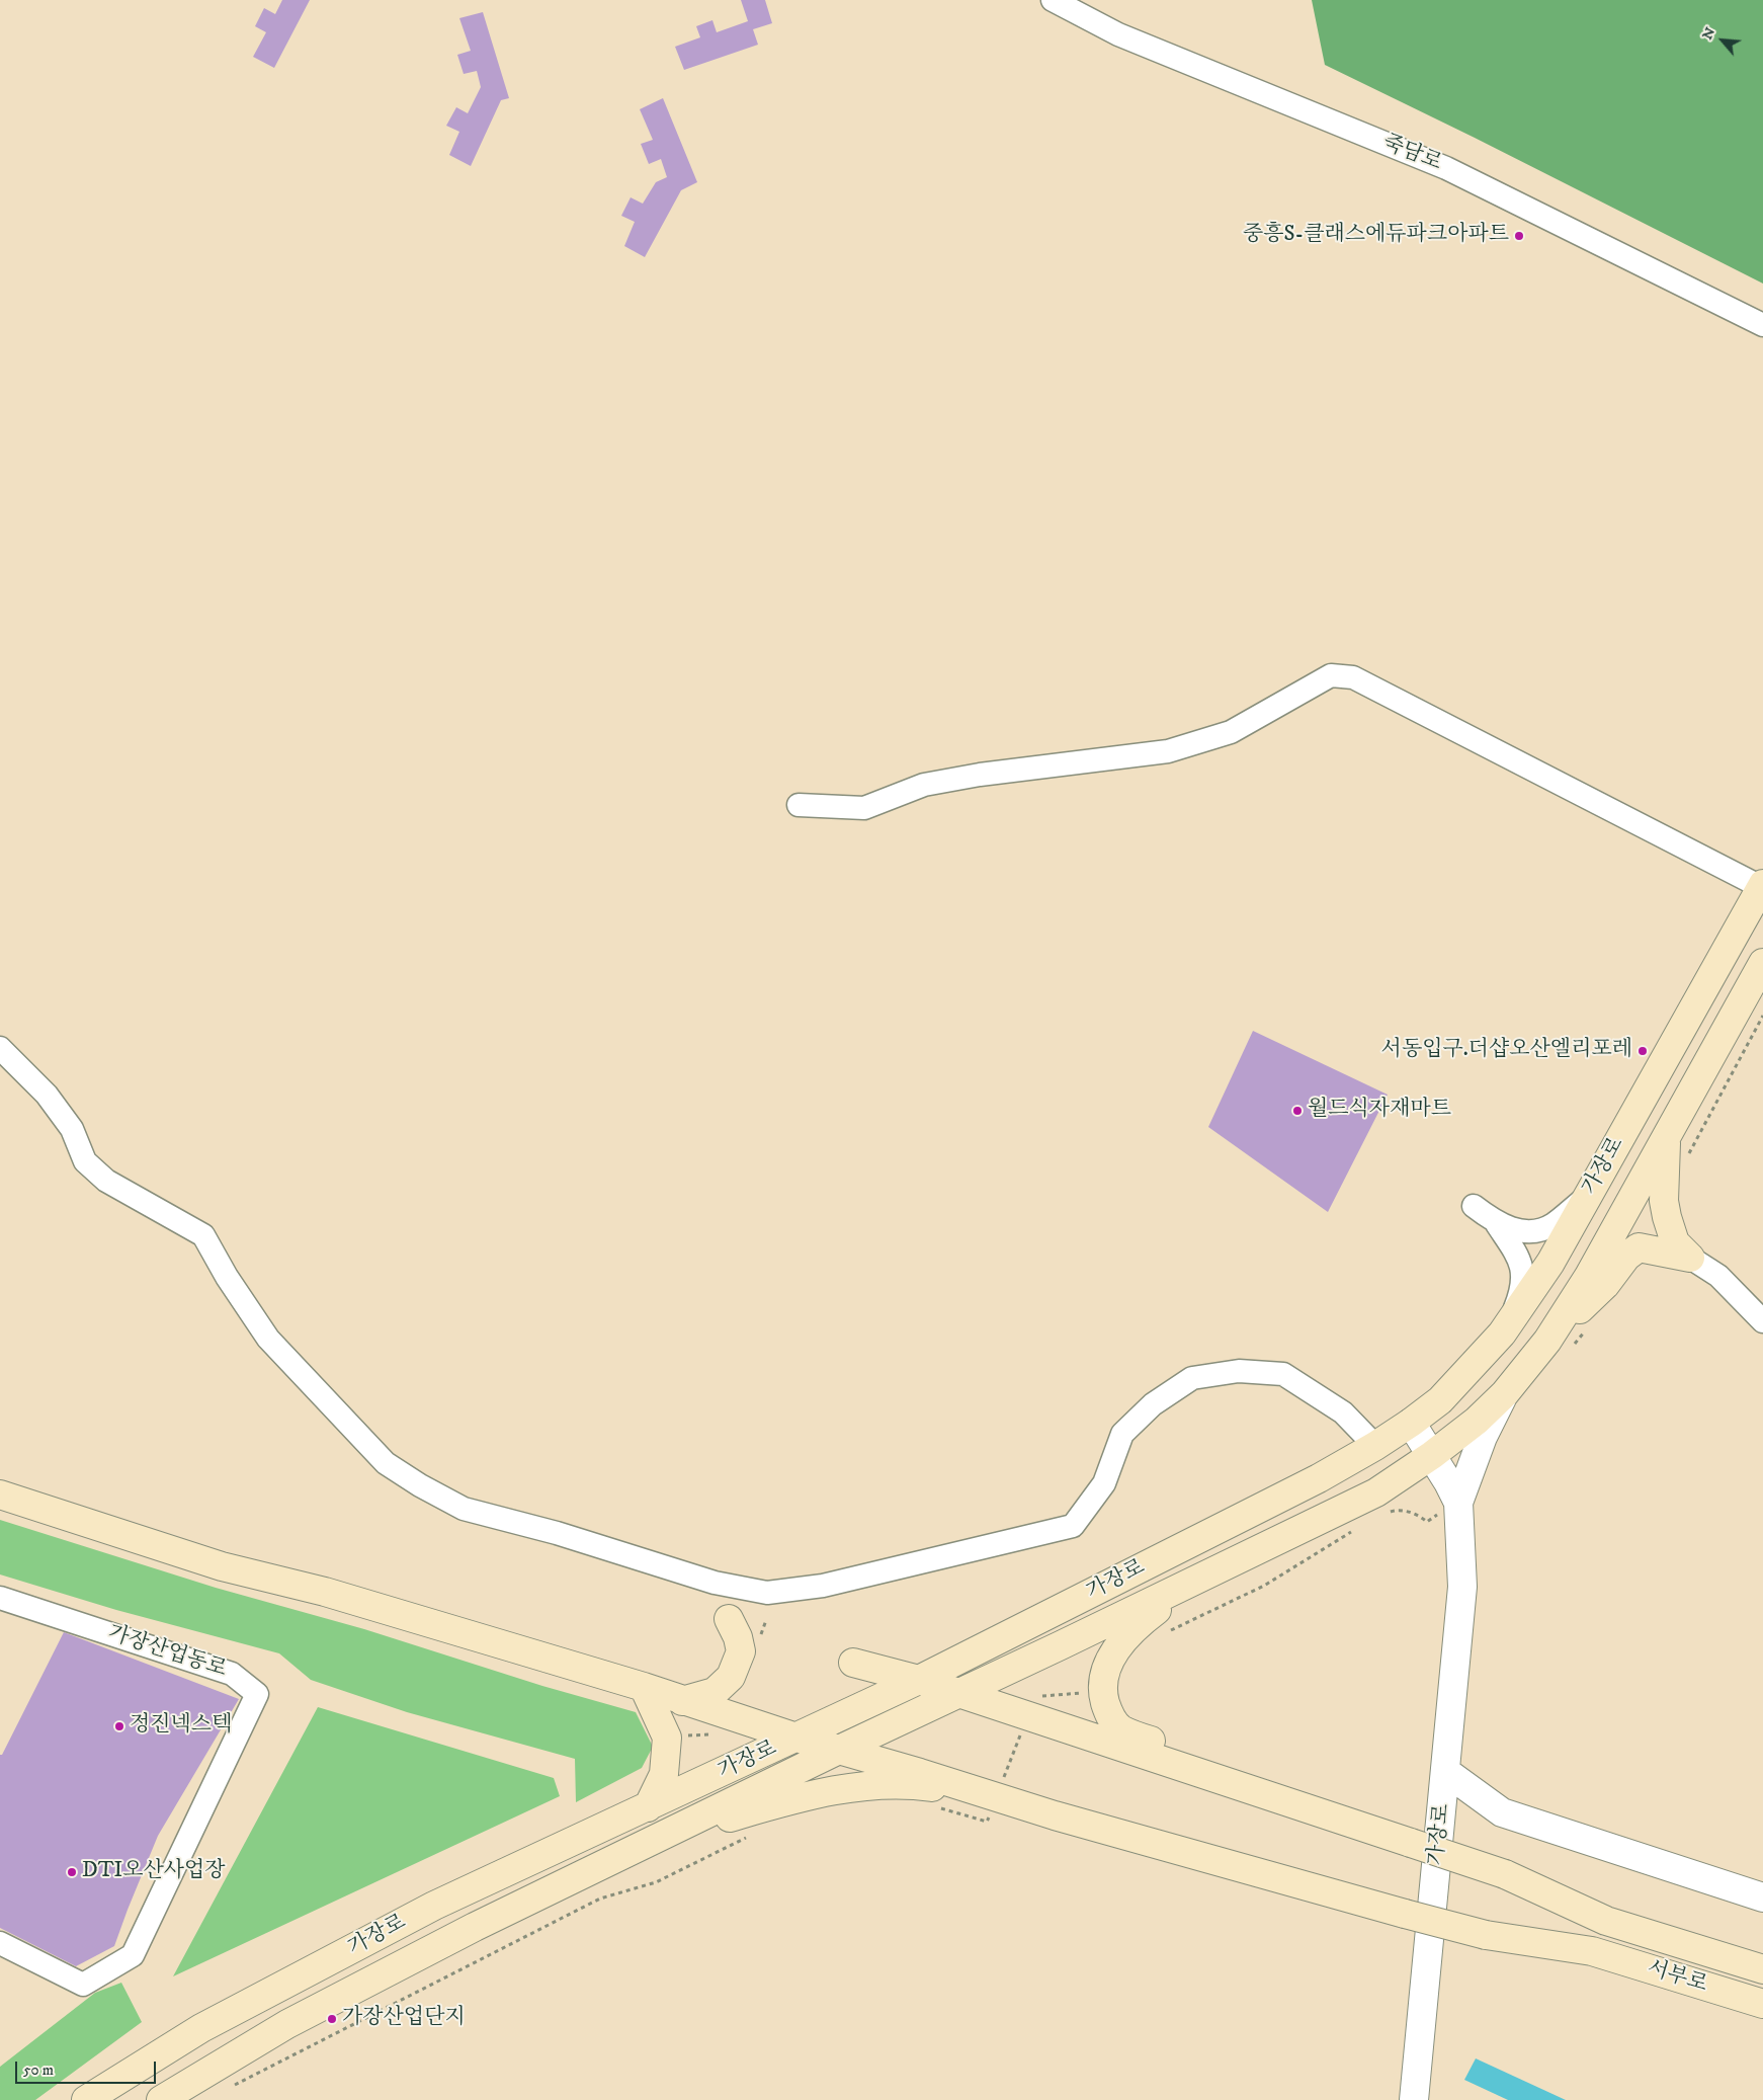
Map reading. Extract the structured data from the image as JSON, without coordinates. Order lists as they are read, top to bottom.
{
  "streets": {
    "main road": ["가장로", "서부로"],
    "street": ["죽담로", "가장산업동로"]
  },
  "places": [
    "중흥S-클래스에듀파크아파트",
    "서동입구.더샵오산엘리포레",
    "월드식자재마트",
    "정진넥스텍",
    "DTI오산사업장",
    "가장산업단지"
  ],
  "scale_bar": "50 m",
  "north": "top left"
}
